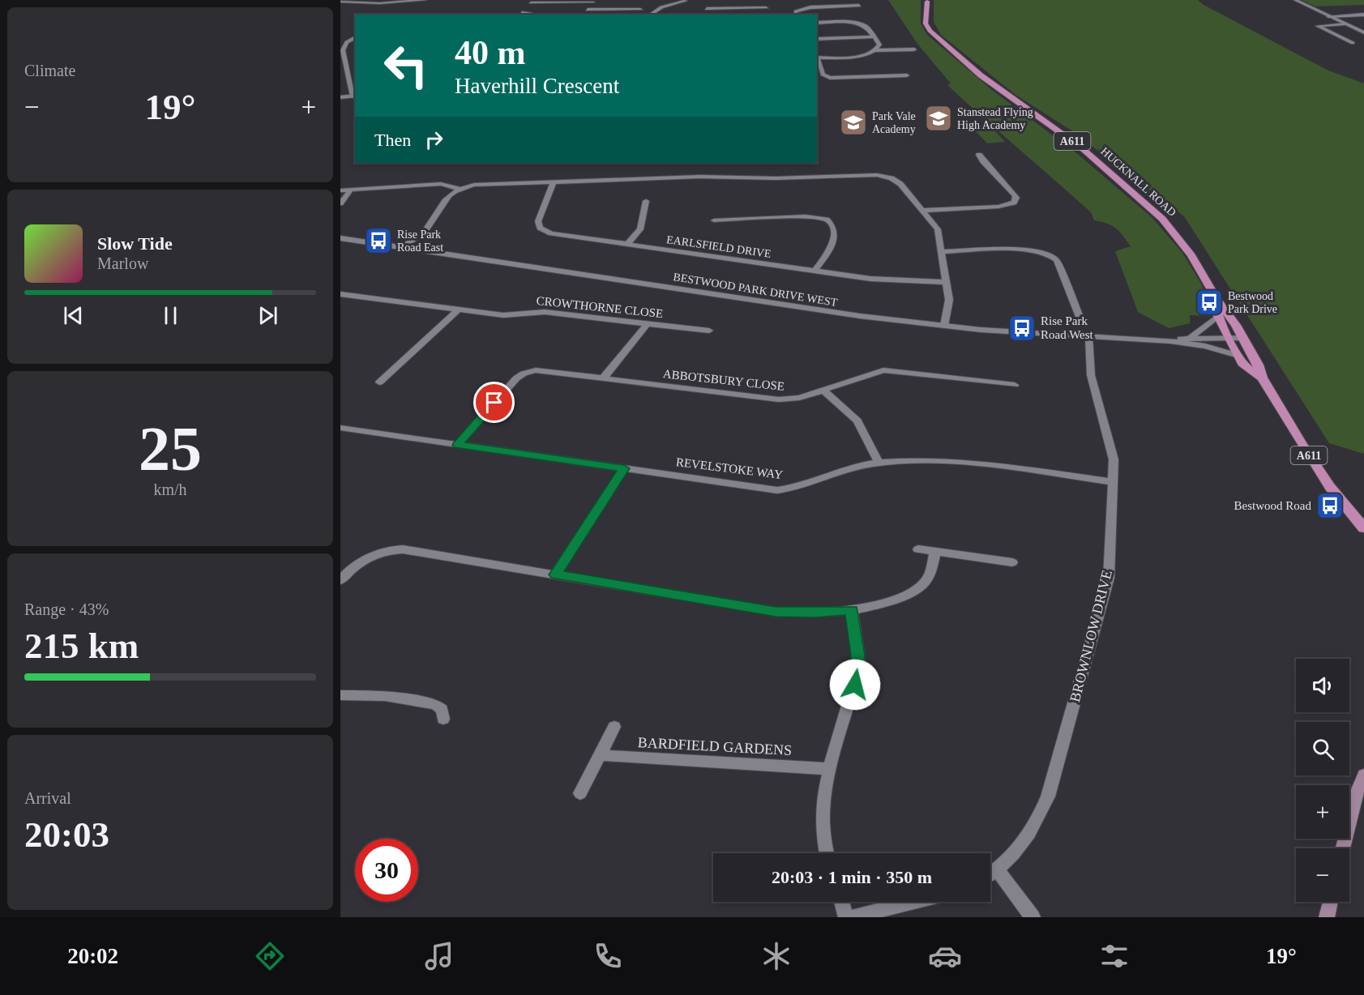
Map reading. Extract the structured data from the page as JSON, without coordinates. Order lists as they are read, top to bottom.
{
  "streets": {
    "main road": ["A611", "HUCKNALL ROAD"],
    "street": [
      "EARLSFIELD DRIVE",
      "BESTWOOD PARK DRIVE WEST",
      "CROWTHORNE CLOSE",
      "ABBOTSBURY CLOSE",
      "REVELSTOKE WAY",
      "BROWNLOW DRIVE",
      "BARDFIELD GARDENS"
    ]
  },
  "crossings": [
    ["BESTWOOD PARK DRIVE WEST", "BROWNLOW DRIVE"],
    ["ABBOTSBURY CLOSE", "REVELSTOKE WAY"],
    ["REVELSTOKE WAY", "BROWNLOW DRIVE"]
  ],
  "places": {
    "school or university": ["Stanstead Flying High Academy", "Park Vale Academy"],
    "bus stop": [
      "Rise Park Road East",
      "Bestwood Park Drive",
      "Rise Park Road West",
      "Bestwood Road"
    ]
  },
  "page": {
    "tile": [
      "Climate",
      ["25", "km/h"],
      ["Range · 43%", "215 km"],
      ["Arrival", "20:03"]
    ],
    "turn": ["40 m", "Haverhill Crescent"],
    "heat": ["−", "19°", "+"],
    "then": "Then",
    "song": ["Slow Tide", "Marlow"],
    "map_buttons": ["+", "−"],
    "limit": "30",
    "trip": "20:03 · 1 min · 350 m",
    "tabs": ["20:02", "19°"]
  }
}
